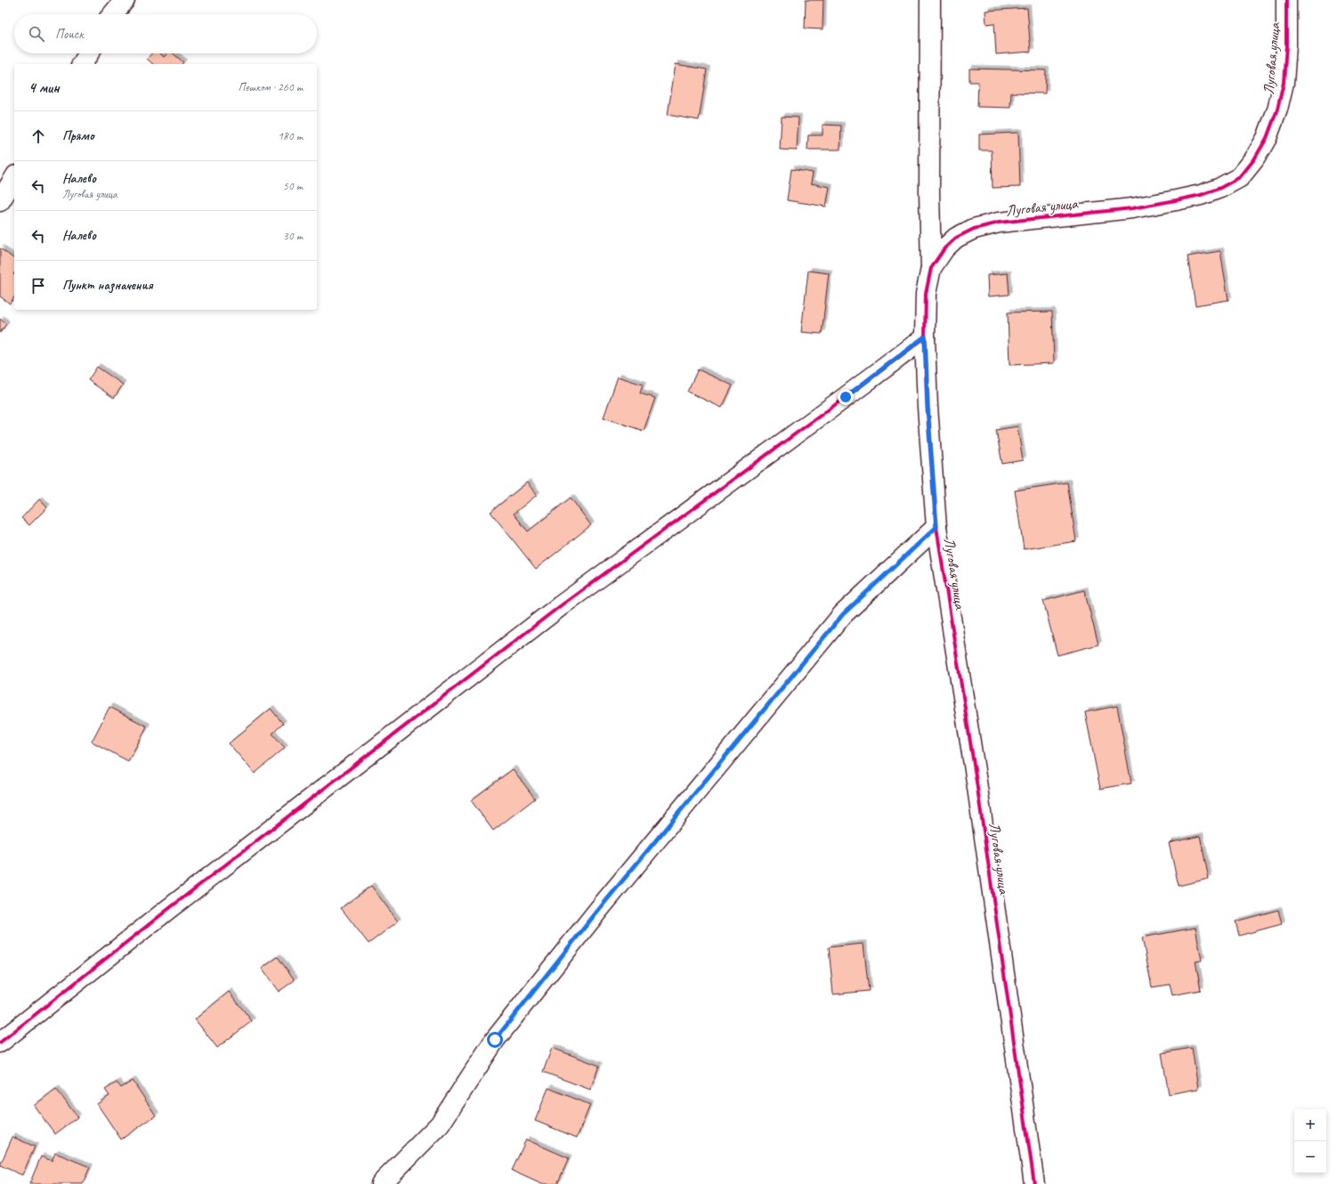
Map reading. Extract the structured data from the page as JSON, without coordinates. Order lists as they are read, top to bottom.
{
  "streets": {
    "street": ["Луговая улица"]
  },
  "page": {
    "search": "Поиск",
    "heading": ["4 мин", "Пешком · 260 m"],
    "list": [
      ["Прямо", "180 m"],
      ["Налево", "Луговая улица", "50 m"],
      ["Налево", "30 m"],
      "Пункт назначения"
    ],
    "map_buttons": ["+", "−"]
  }
}
